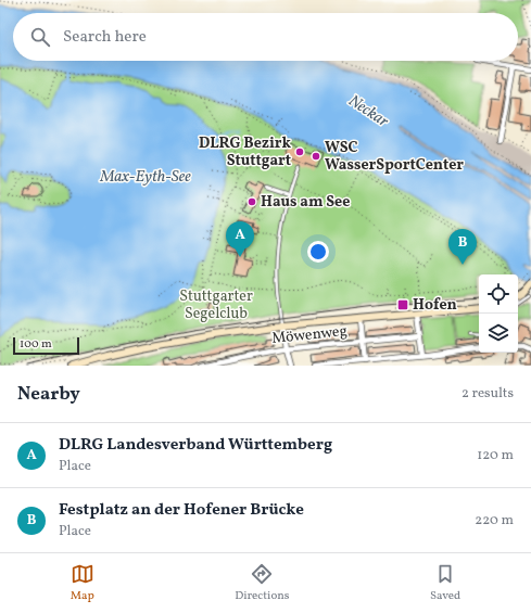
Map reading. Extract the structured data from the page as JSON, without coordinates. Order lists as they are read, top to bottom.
{
  "streets": {
    "street": ["Möwenweg"]
  },
  "water": ["Neckar", "Max-Eyth-See"],
  "parks": ["Stuttgarter Segelclub"],
  "places": {
    "other": ["DLRG Bezirk Stuttgart", "WSC WasserSportCenter", "Haus am See"],
    "transit": ["Hofen"]
  },
  "scale_bar": "100 m",
  "page": {
    "search": "Search here",
    "pins": ["A", "B"],
    "scale": "100 m",
    "heading": ["Nearby", "2 results"],
    "list": [
      {
        "mark": "A",
        "name": "DLRG Landesverband Württemberg",
        "note": "Place",
        "value": "120 m"
      },
      {
        "mark": "B",
        "name": "Festplatz an der Hofener Brücke",
        "note": "Place",
        "value": "220 m"
      }
    ],
    "nav": ["Map", "Directions", "Saved"]
  }
}
